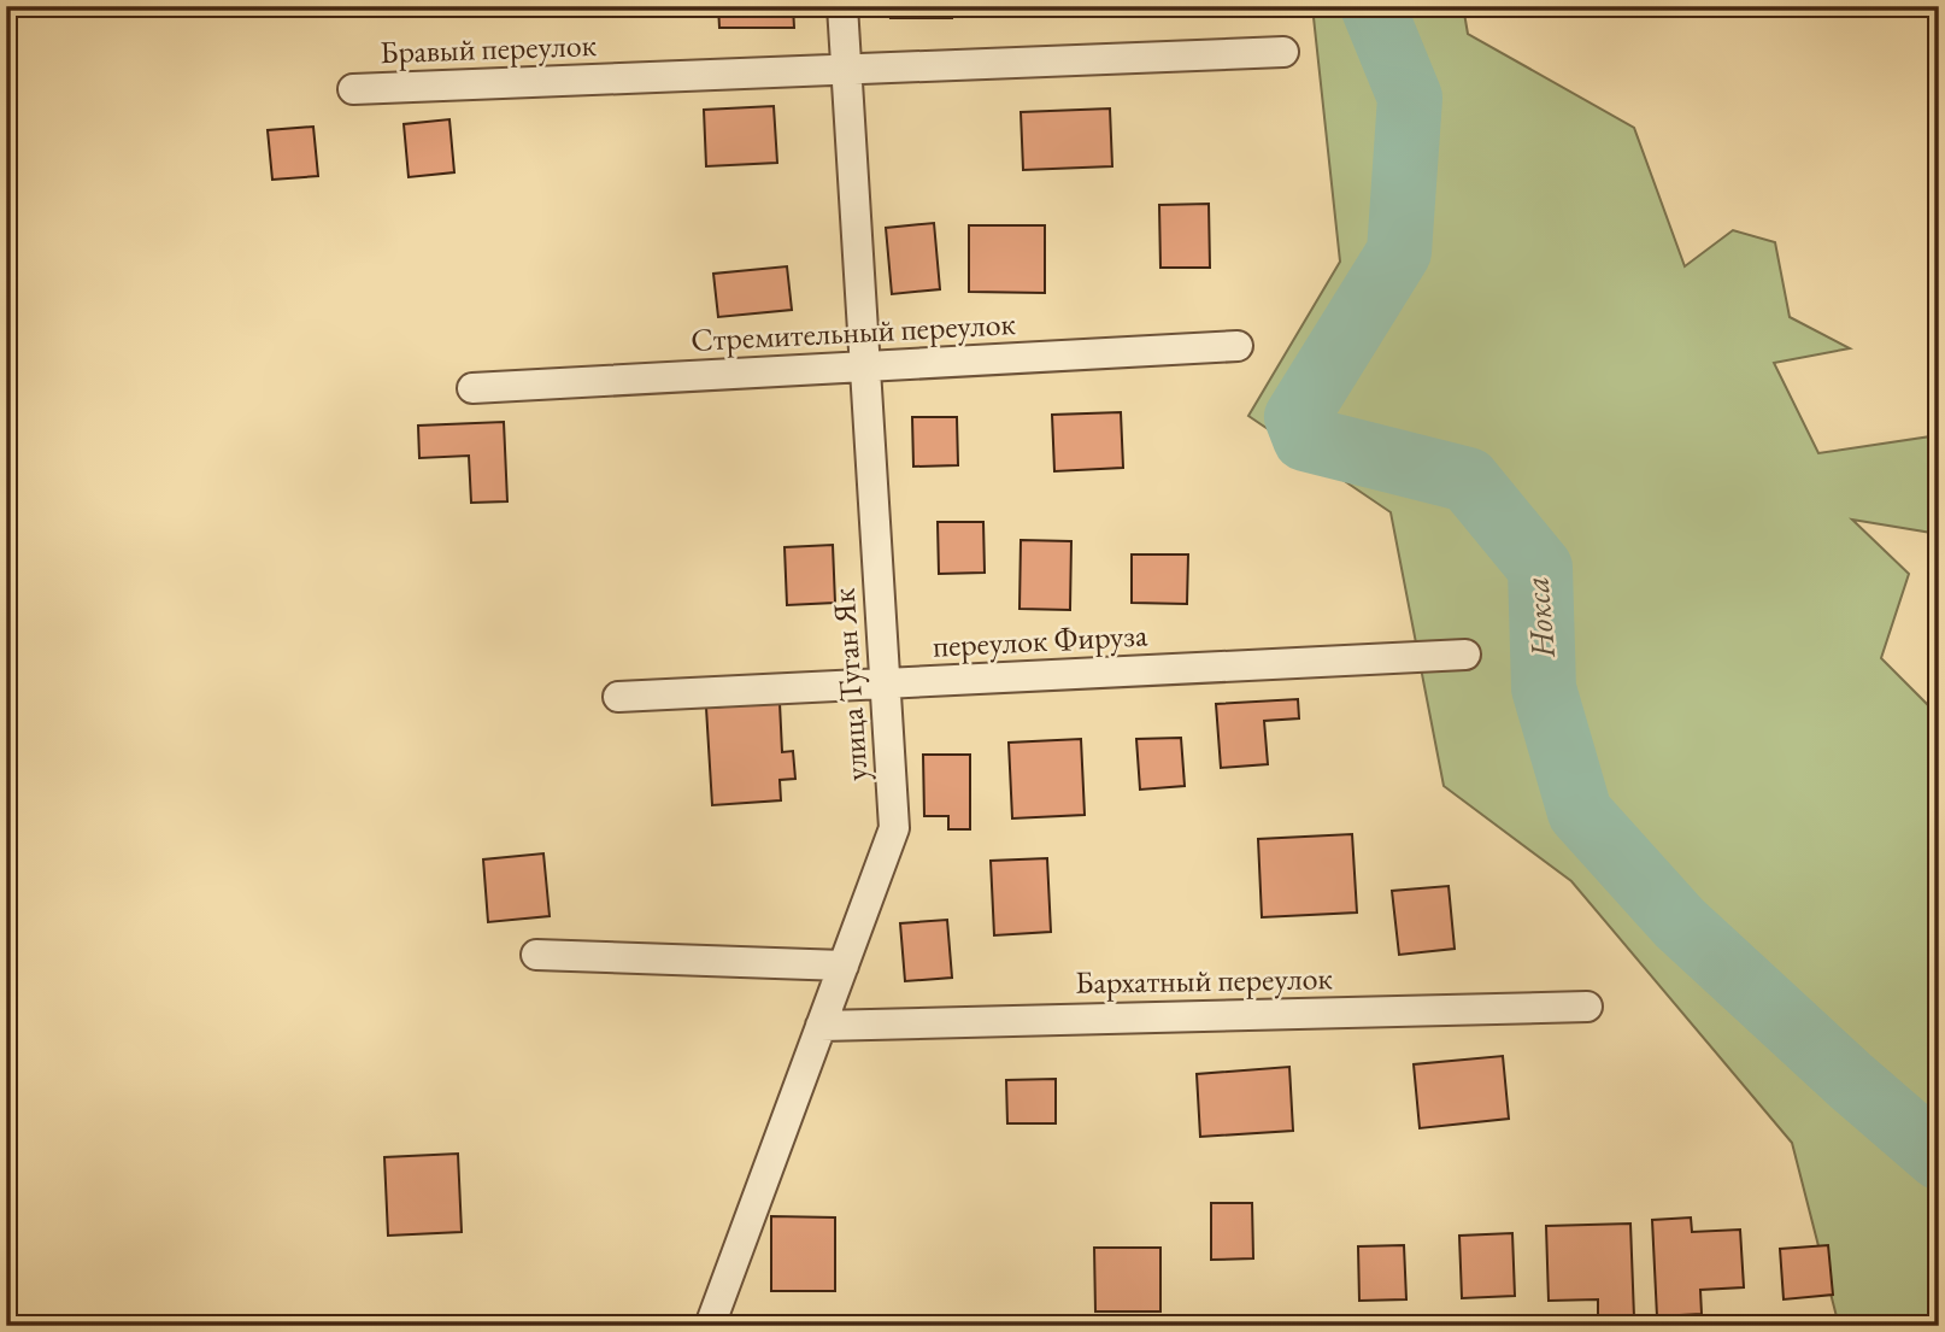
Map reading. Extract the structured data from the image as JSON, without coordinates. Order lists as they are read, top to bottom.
{
  "streets": {
    "street": [
      "Бравый переулок",
      "Стремительный переулок",
      "переулок Фируза",
      "улица Туган Як",
      "Бархатный переулок"
    ]
  },
  "crossings": [
    ["Бравый переулок", "улица Туган Як"],
    ["Стремительный переулок", "улица Туган Як"],
    ["переулок Фируза", "улица Туган Як"],
    ["улица Туган Як", "Бархатный переулок"]
  ],
  "water": ["Нокса"]
}
